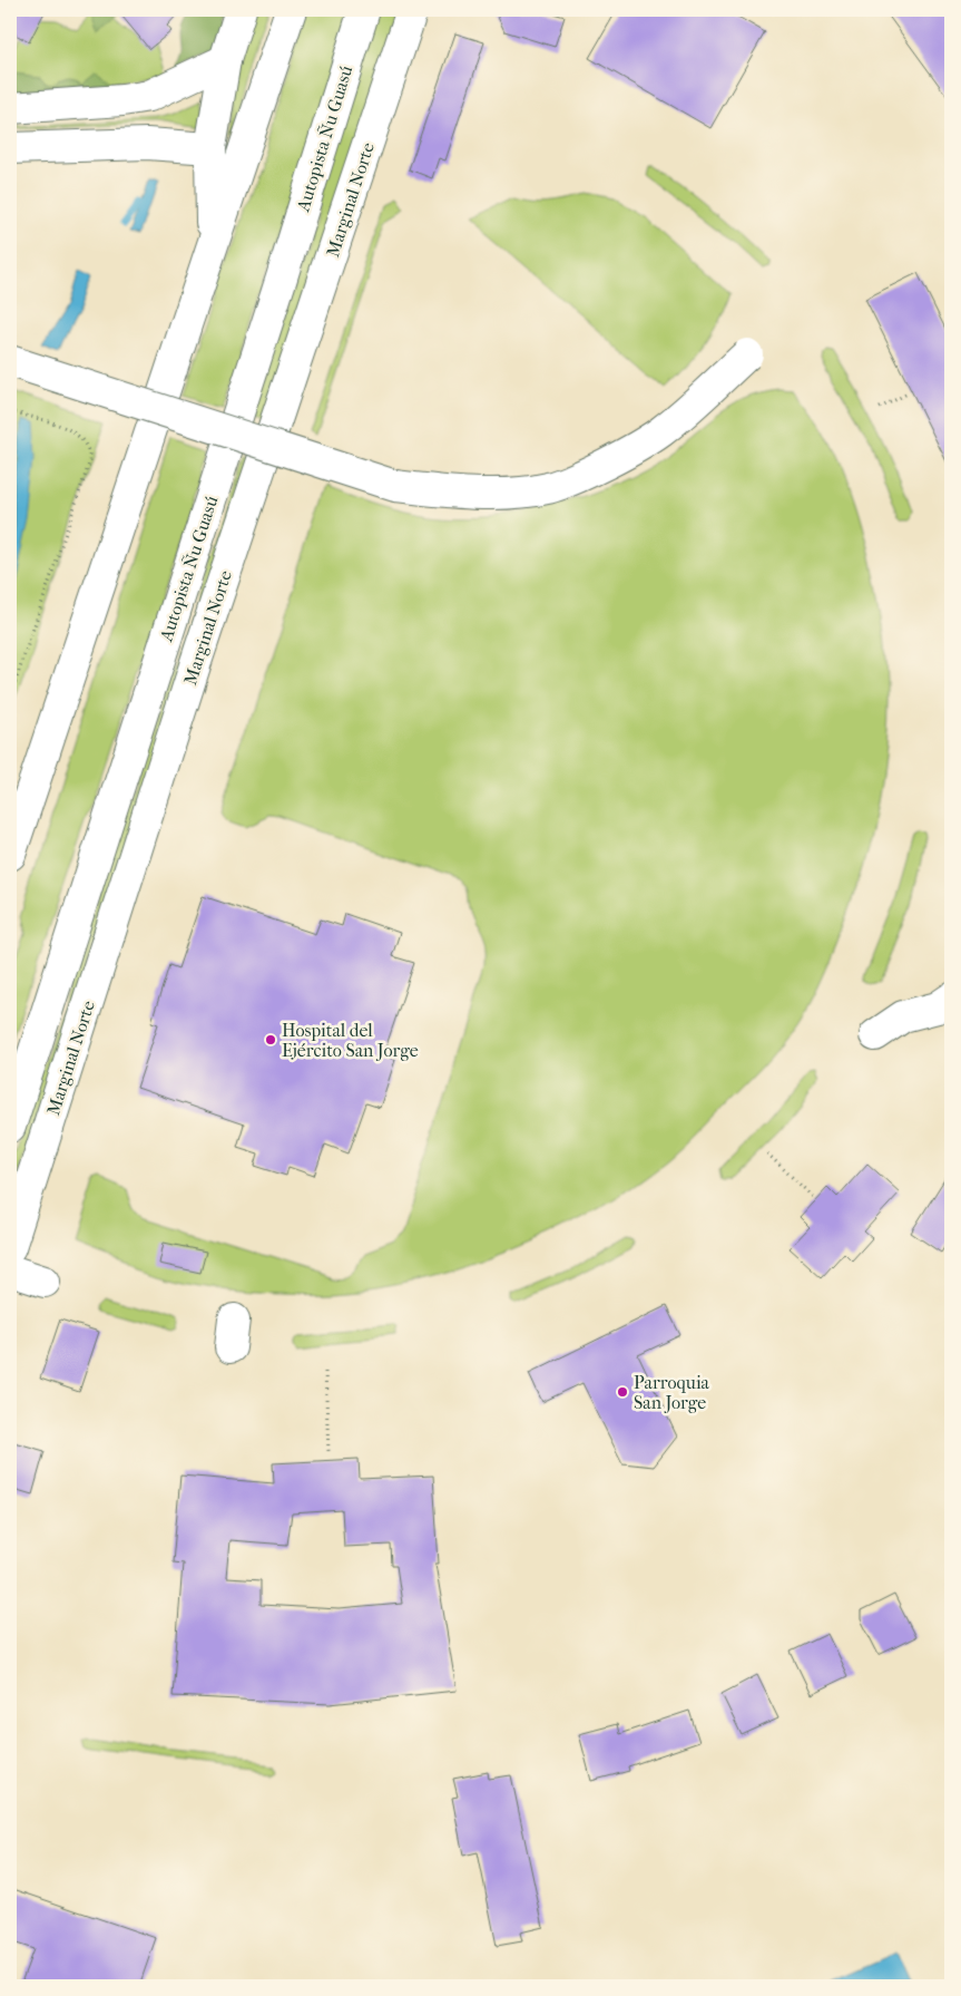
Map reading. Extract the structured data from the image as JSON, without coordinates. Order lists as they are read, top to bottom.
{
  "streets": {
    "main road": ["Autopista Ñu Guasú", "Marginal Norte"]
  },
  "places": ["Hospital del Ejército San Jorge", "Parroquia San Jorge"]
}
